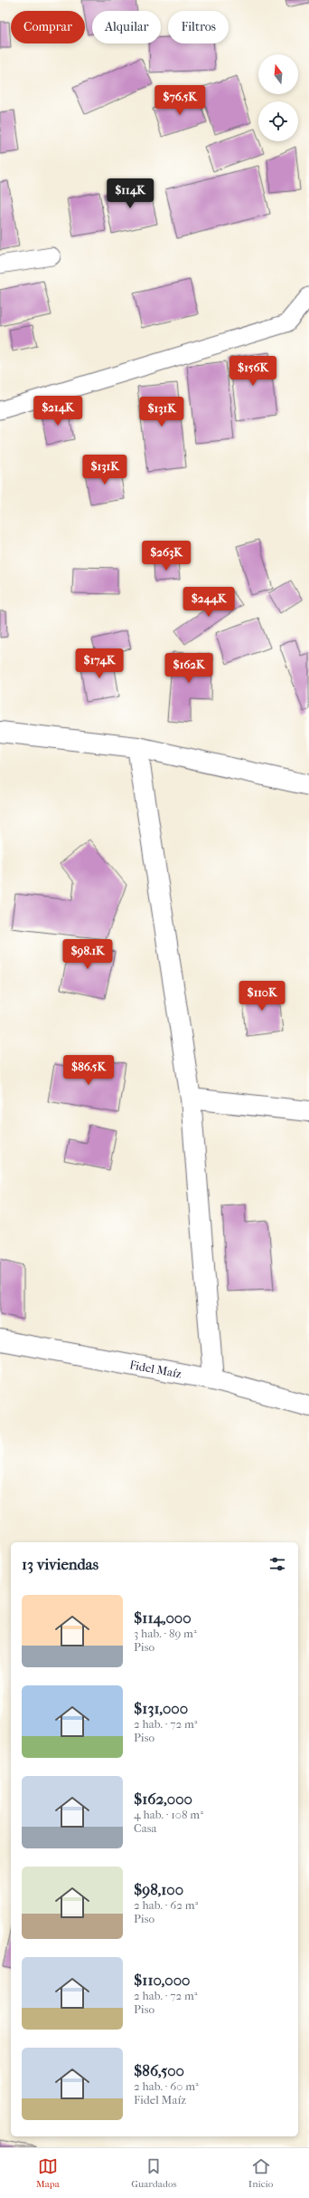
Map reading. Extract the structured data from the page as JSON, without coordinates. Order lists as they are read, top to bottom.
{
  "streets": {
    "street": ["Fidel Maíz"]
  },
  "north": "top",
  "page": {
    "chip": ["Comprar", "Alquilar", "Filtros"],
    "price": [
      "$76.5K",
      "$114K",
      "$156K",
      "$214K",
      "$131K",
      "$131K",
      "$263K",
      "$244K",
      "$174K",
      "$162K",
      "$98.1K",
      "$110K",
      "$86.5K"
    ],
    "heading": "13 viviendas",
    "list": [
      {
        "name": "$114,000",
        "note": "3 hab. · 89 m² · Piso"
      },
      {
        "name": "$131,000",
        "note": "2 hab. · 72 m² · Piso"
      },
      {
        "name": "$162,000",
        "note": "4 hab. · 108 m² · Casa"
      },
      {
        "name": "$98,100",
        "note": "2 hab. · 62 m² · Piso"
      },
      {
        "name": "$110,000",
        "note": "2 hab. · 72 m² · Piso"
      },
      {
        "name": "$86,500",
        "note": "2 hab. · 60 m² · Fidel Maíz"
      }
    ],
    "tabs": ["Mapa", "Guardados", "Inicio"]
  }
}
